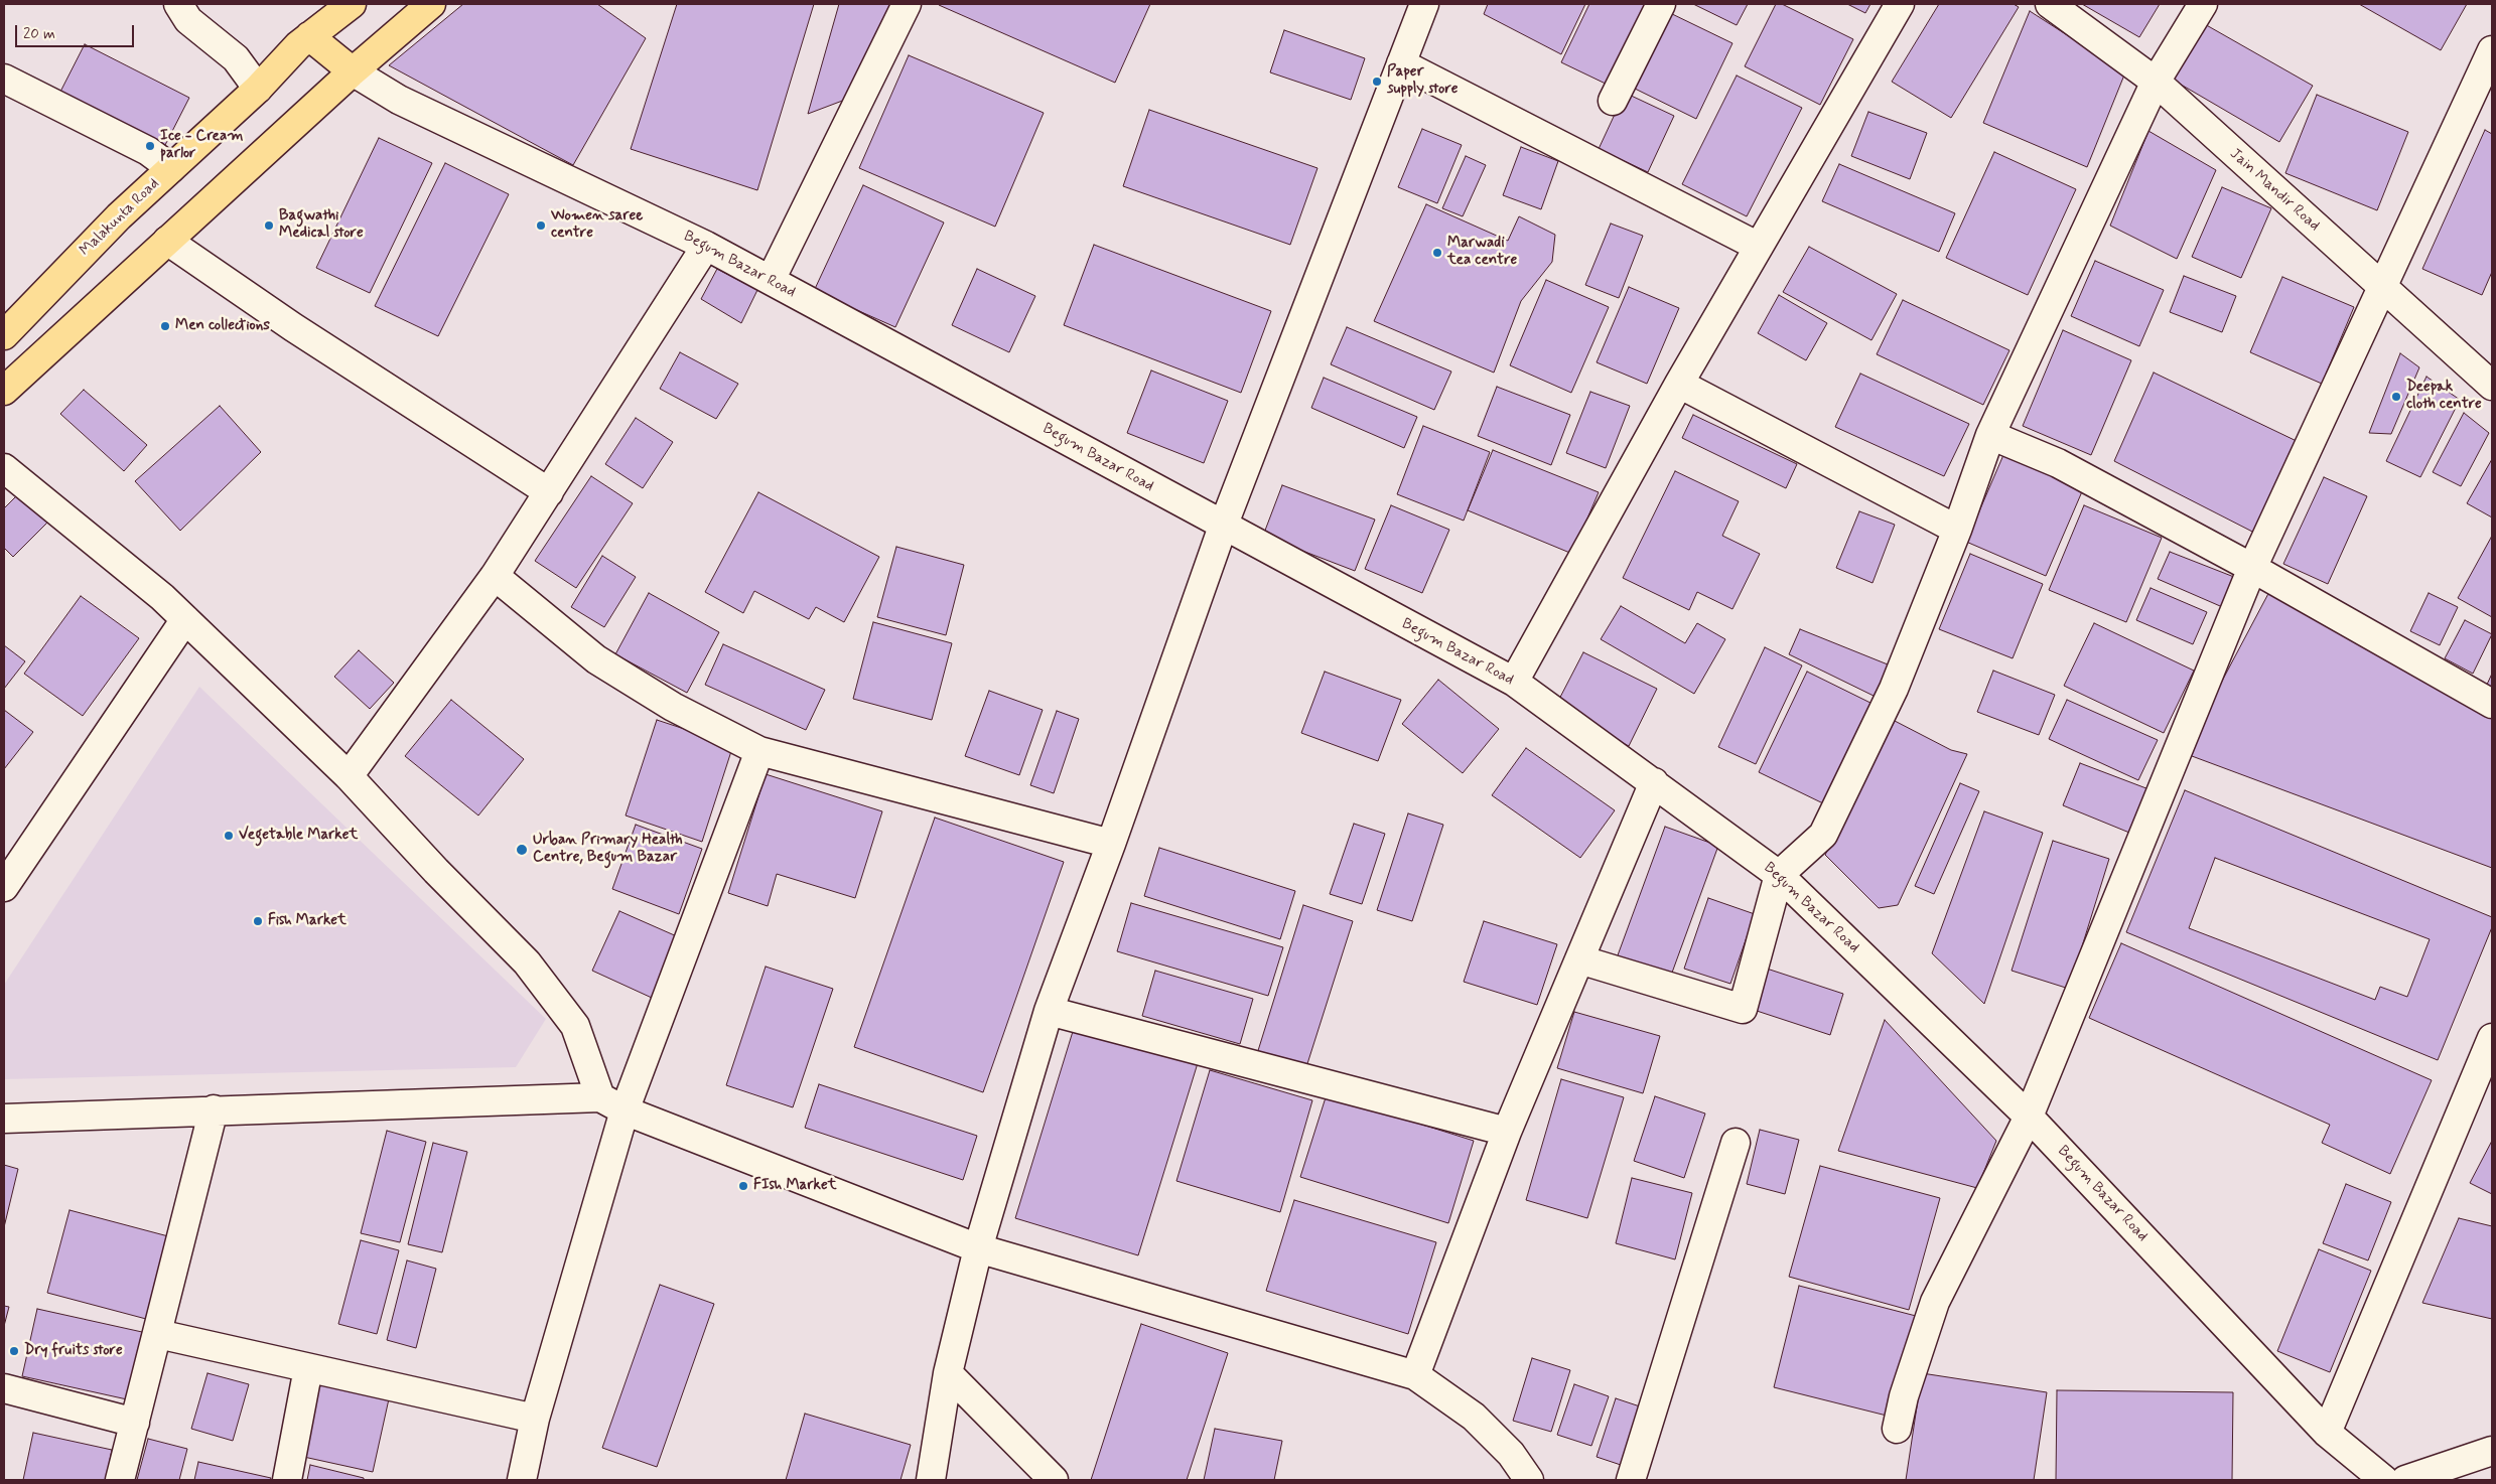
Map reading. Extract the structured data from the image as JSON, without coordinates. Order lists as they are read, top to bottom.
{
  "streets": {
    "main road": ["Malakunta Road"],
    "street": ["Jain Mandir Road", "Begum Bazar Road"]
  },
  "places": [
    "Paper supply store",
    "Ice - Cream parlor",
    "Bagwathi Medical store",
    "Women saree centre",
    "Marwadi tea centre",
    "Men collections",
    "Deepak cloth centre",
    "Vegetable Market",
    "Urban Primary Health Centre, Begum Bazar",
    "Fish Market",
    "FIsh Market",
    "Dry fruits store"
  ],
  "scale_bar": "20 m"
}
